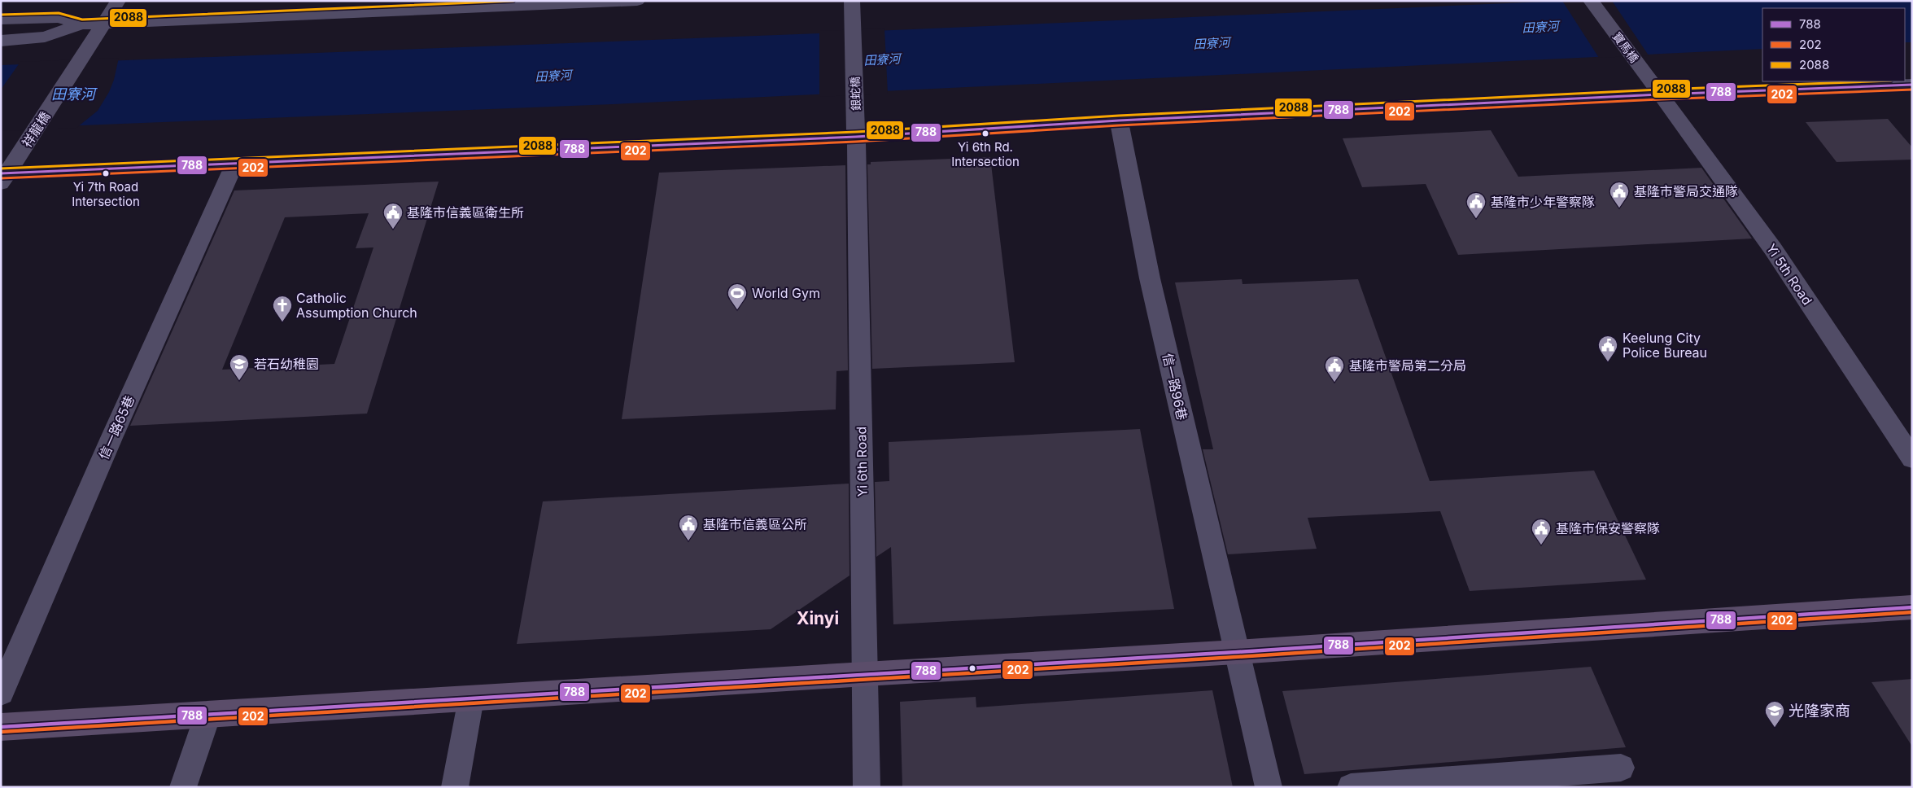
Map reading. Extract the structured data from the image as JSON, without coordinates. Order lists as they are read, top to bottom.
{
  "streets": {
    "street": [
      "寶馬橋",
      "銀蛇橋",
      "祥龍橋",
      "Yi 5th Road",
      "信一路96巷",
      "信一路65巷",
      "Yi 6th Road"
    ]
  },
  "crossings": [
    ["寶馬橋", "Yi 5th Road"],
    ["銀蛇橋", "Yi 6th Road"]
  ],
  "districts": ["Xinyi"],
  "water": ["田寮河"],
  "places": {
    "other": ["Yi 6th Rd. Intersection", "Yi 7th Road Intersection"],
    "public building": [
      "基隆市警局交通隊",
      "基隆市少年警察隊",
      "基隆市信義區衛生所",
      "Keelung City Police Bureau",
      "基隆市警局第二分局",
      "基隆市信義區公所",
      "基隆市保安警察隊"
    ],
    "sports": ["World Gym"],
    "church": ["Catholic Assumption Church"],
    "school or university": ["若石幼稚園", "光隆家商"]
  },
  "lines": ["transit line 2088", "transit line 788", "transit line 202"],
  "legend": ["788", "202", "2088"]
}
